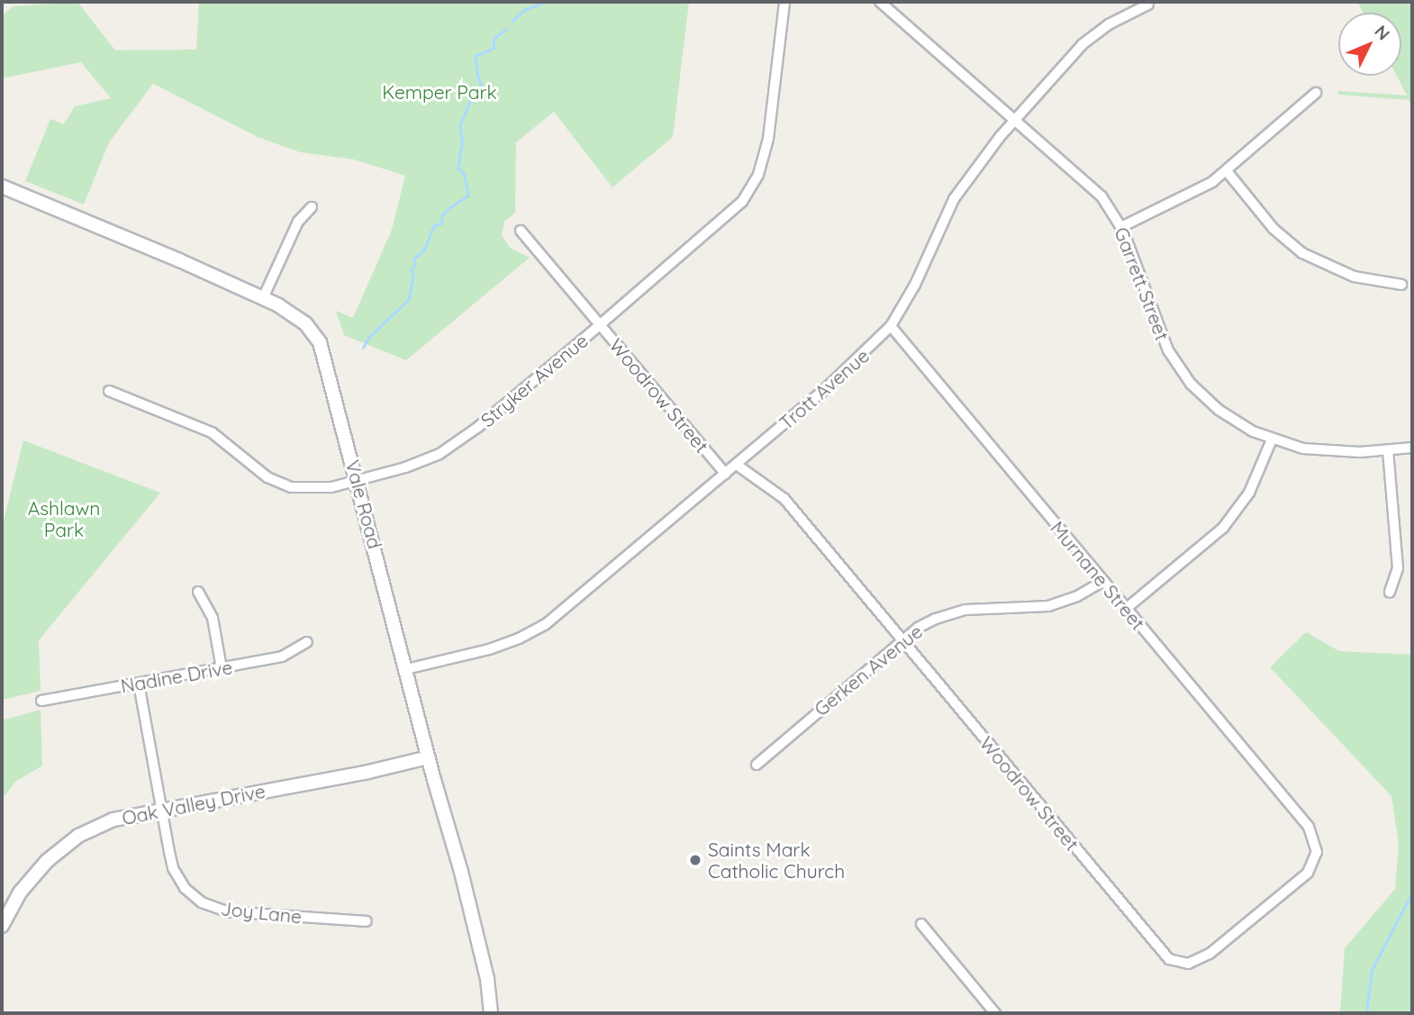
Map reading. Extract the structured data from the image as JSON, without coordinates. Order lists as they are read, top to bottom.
{
  "streets": {
    "main road": ["Vale Road", "Oak Valley Drive"],
    "street": [
      "Garrett Street",
      "Stryker Avenue",
      "Trott Avenue",
      "Woodrow Street",
      "Murnane Street",
      "Gerken Avenue",
      "Nadine Drive",
      "Joy Lane"
    ]
  },
  "crossings": [
    ["Garrett Street", "Trott Avenue"],
    ["Stryker Avenue", "Woodrow Street"],
    ["Stryker Avenue", "Vale Road"],
    ["Trott Avenue", "Woodrow Street"],
    ["Trott Avenue", "Vale Road"],
    ["Trott Avenue", "Murnane Street"],
    ["Woodrow Street", "Murnane Street"],
    ["Woodrow Street", "Gerken Avenue"],
    ["Vale Road", "Oak Valley Drive"],
    ["Murnane Street", "Gerken Avenue"],
    ["Nadine Drive", "Joy Lane"],
    ["Oak Valley Drive", "Joy Lane"]
  ],
  "parks": ["Kemper Park", "Ashlawn Park"],
  "places": ["Saints Mark Catholic Church"],
  "north": "top right"
}
